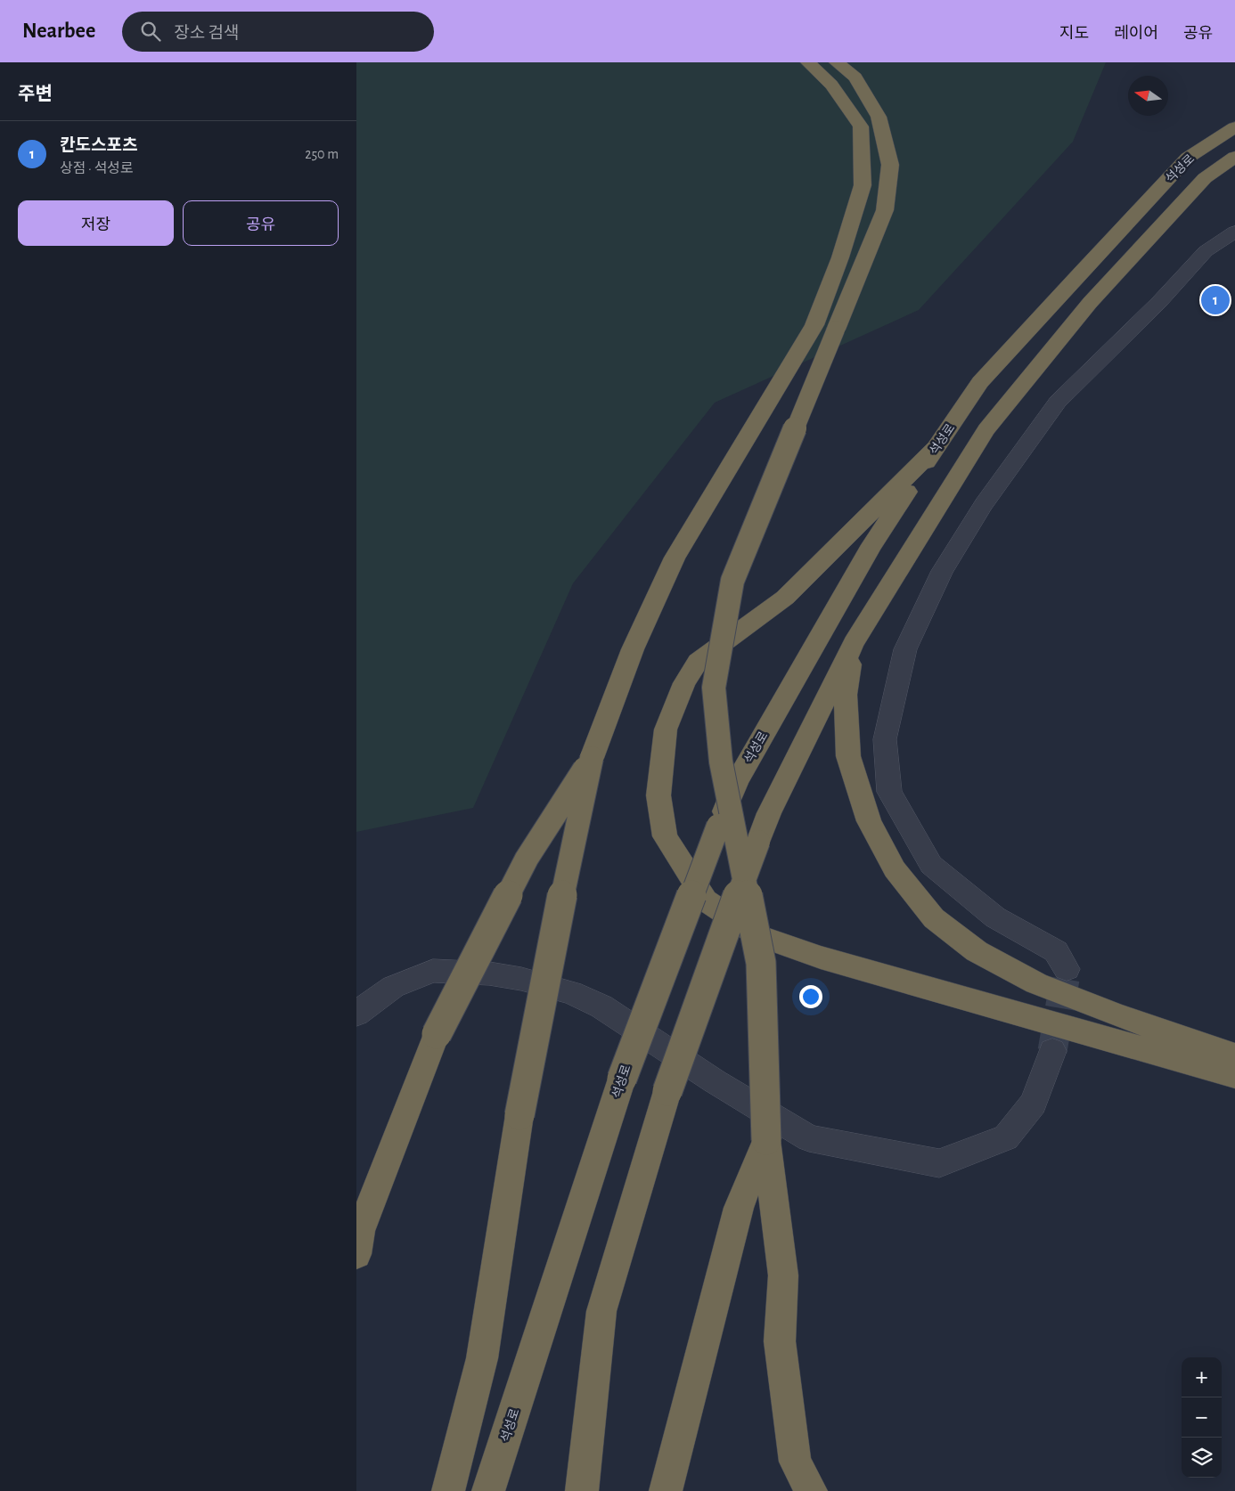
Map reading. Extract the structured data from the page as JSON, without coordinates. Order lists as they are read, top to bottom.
{
  "streets": {
    "highway": ["석성로"]
  },
  "north": "left",
  "page": {
    "header": "Nearbee",
    "search": "장소 검색",
    "nav": ["지도", "레이어", "공유"],
    "heading": "주변",
    "list": [
      {
        "mark": "1",
        "name": "칸도스포츠",
        "note": "상점 · 석성로",
        "value": "250 m"
      }
    ],
    "buttons": ["저장", "공유"],
    "pins": "1",
    "map_buttons": ["+", "−"]
  }
}
